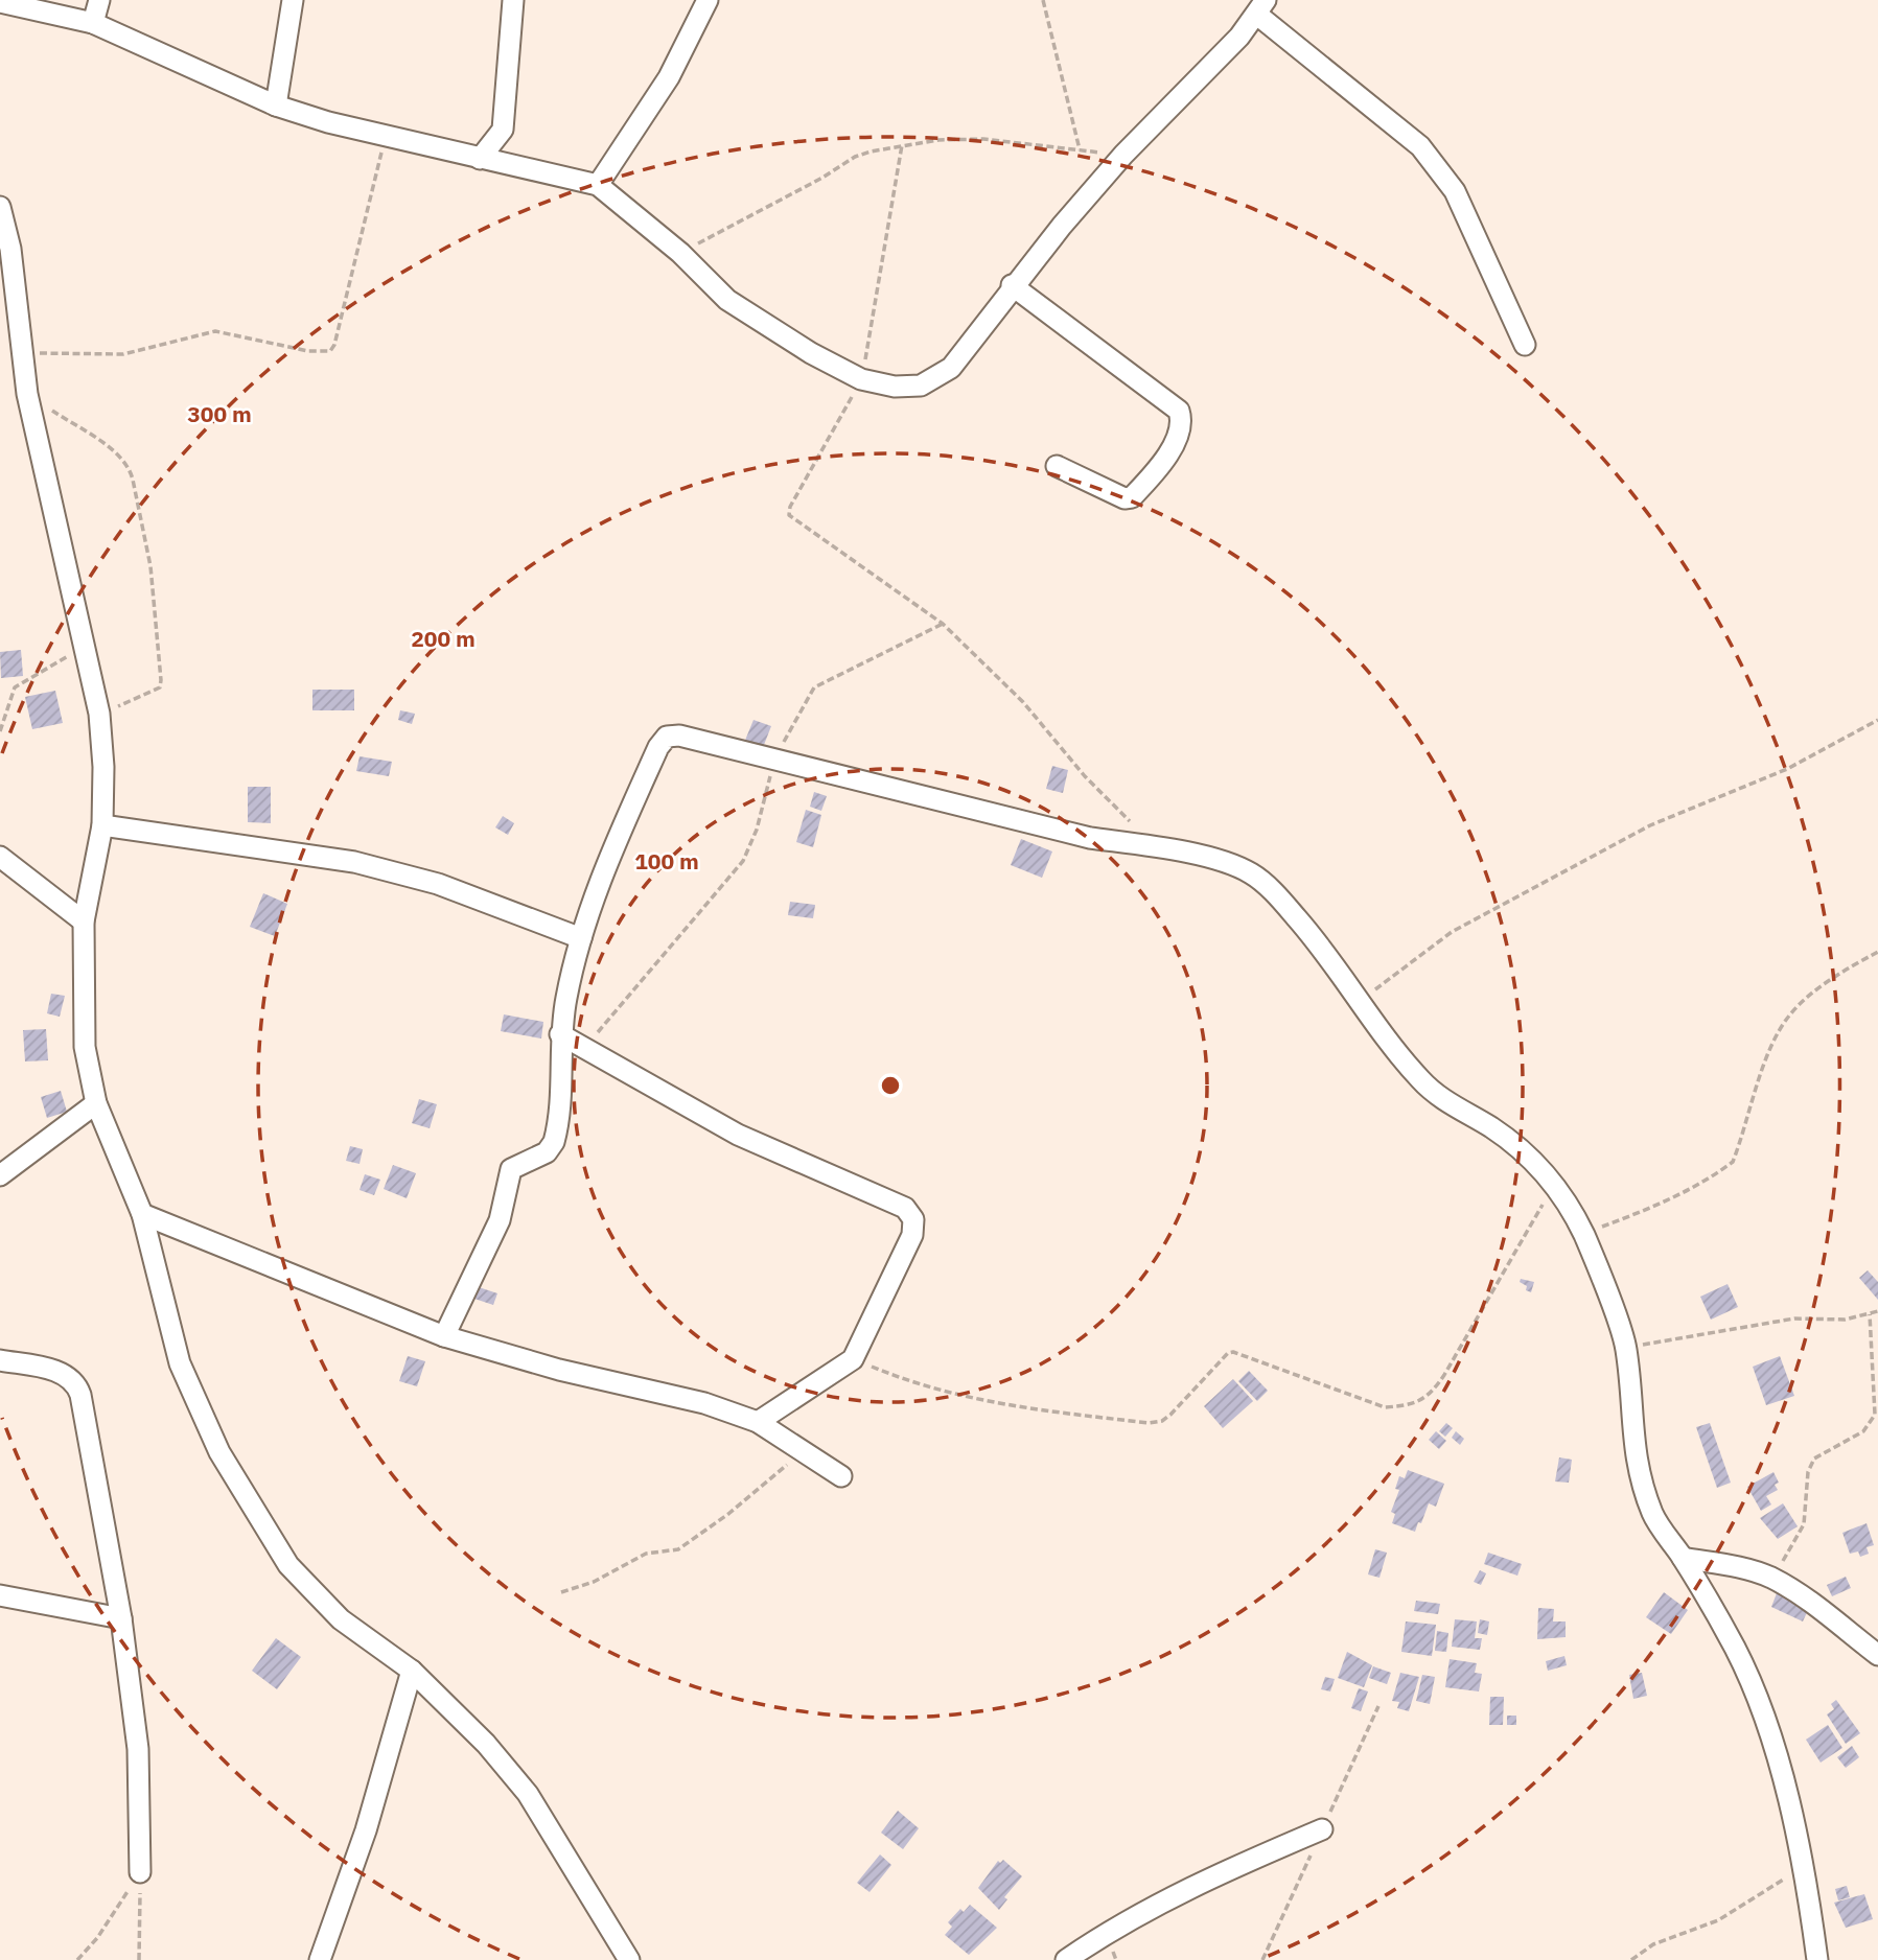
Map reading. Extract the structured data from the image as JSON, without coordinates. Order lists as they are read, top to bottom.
{
  "rings": ["300 m", "200 m", "100 m"]
}
